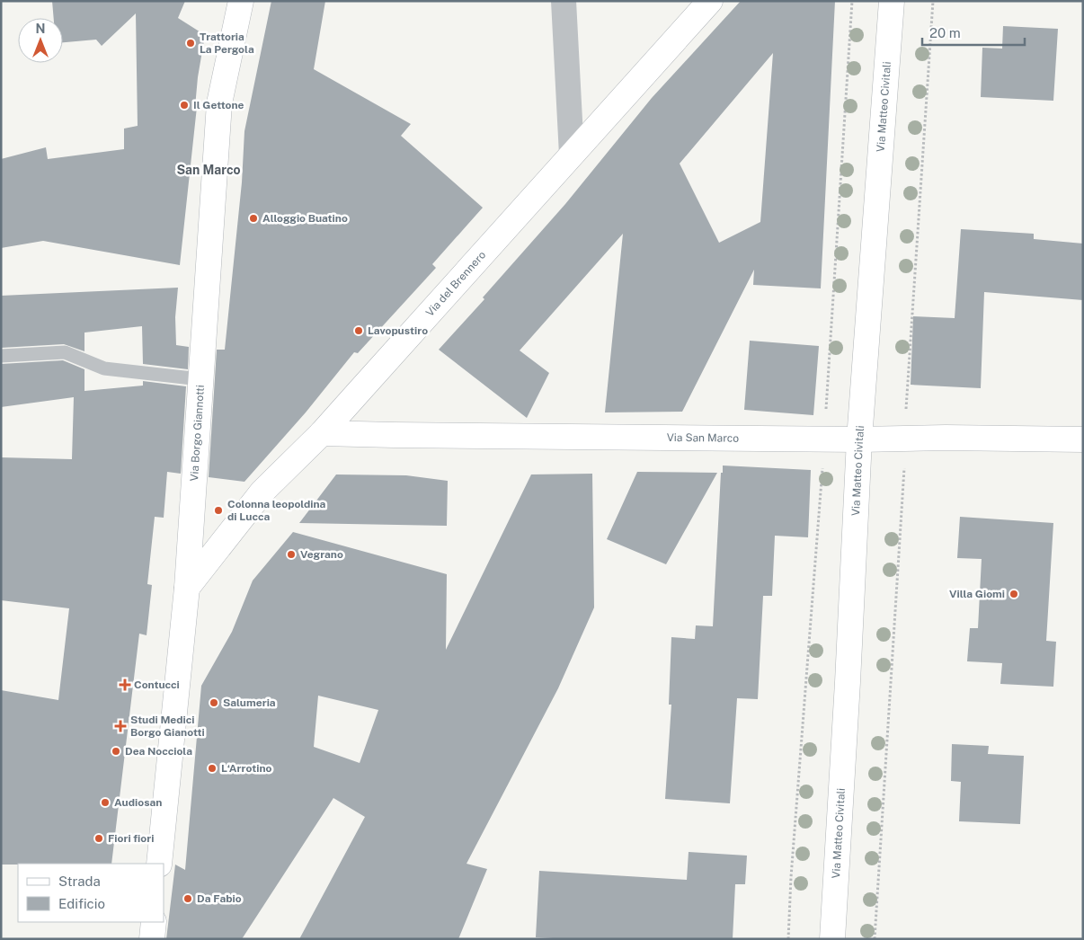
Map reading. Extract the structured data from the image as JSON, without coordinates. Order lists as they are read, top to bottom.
{
  "streets": {
    "street": [
      "Via Matteo Civitali",
      "Via del Brennero",
      "Via Borgo Giannotti",
      "Via San Marco"
    ]
  },
  "crossings": [
    ["Via Matteo Civitali", "Via San Marco"],
    ["Via del Brennero", "Via Borgo Giannotti"],
    ["Via del Brennero", "Via San Marco"]
  ],
  "districts": ["San Marco"],
  "places": {
    "other": [
      "Trattoria La Pergola",
      "Il Gettone",
      "Alloggio Buatino",
      "Lavopustiro",
      "Colonna leopoldina di Lucca",
      "Vegrano",
      "Villa Giomi",
      "Salumeria",
      "Dea Nocciola",
      "L‘Arrotino",
      "Audiosan",
      "Fiori fiori",
      "Da Fabio"
    ],
    "health": ["Contucci", "Studi Medici Borgo Gianotti"]
  },
  "legend": ["Strada", "Edificio"],
  "scale_bar": "20 m",
  "north": "top"
}
